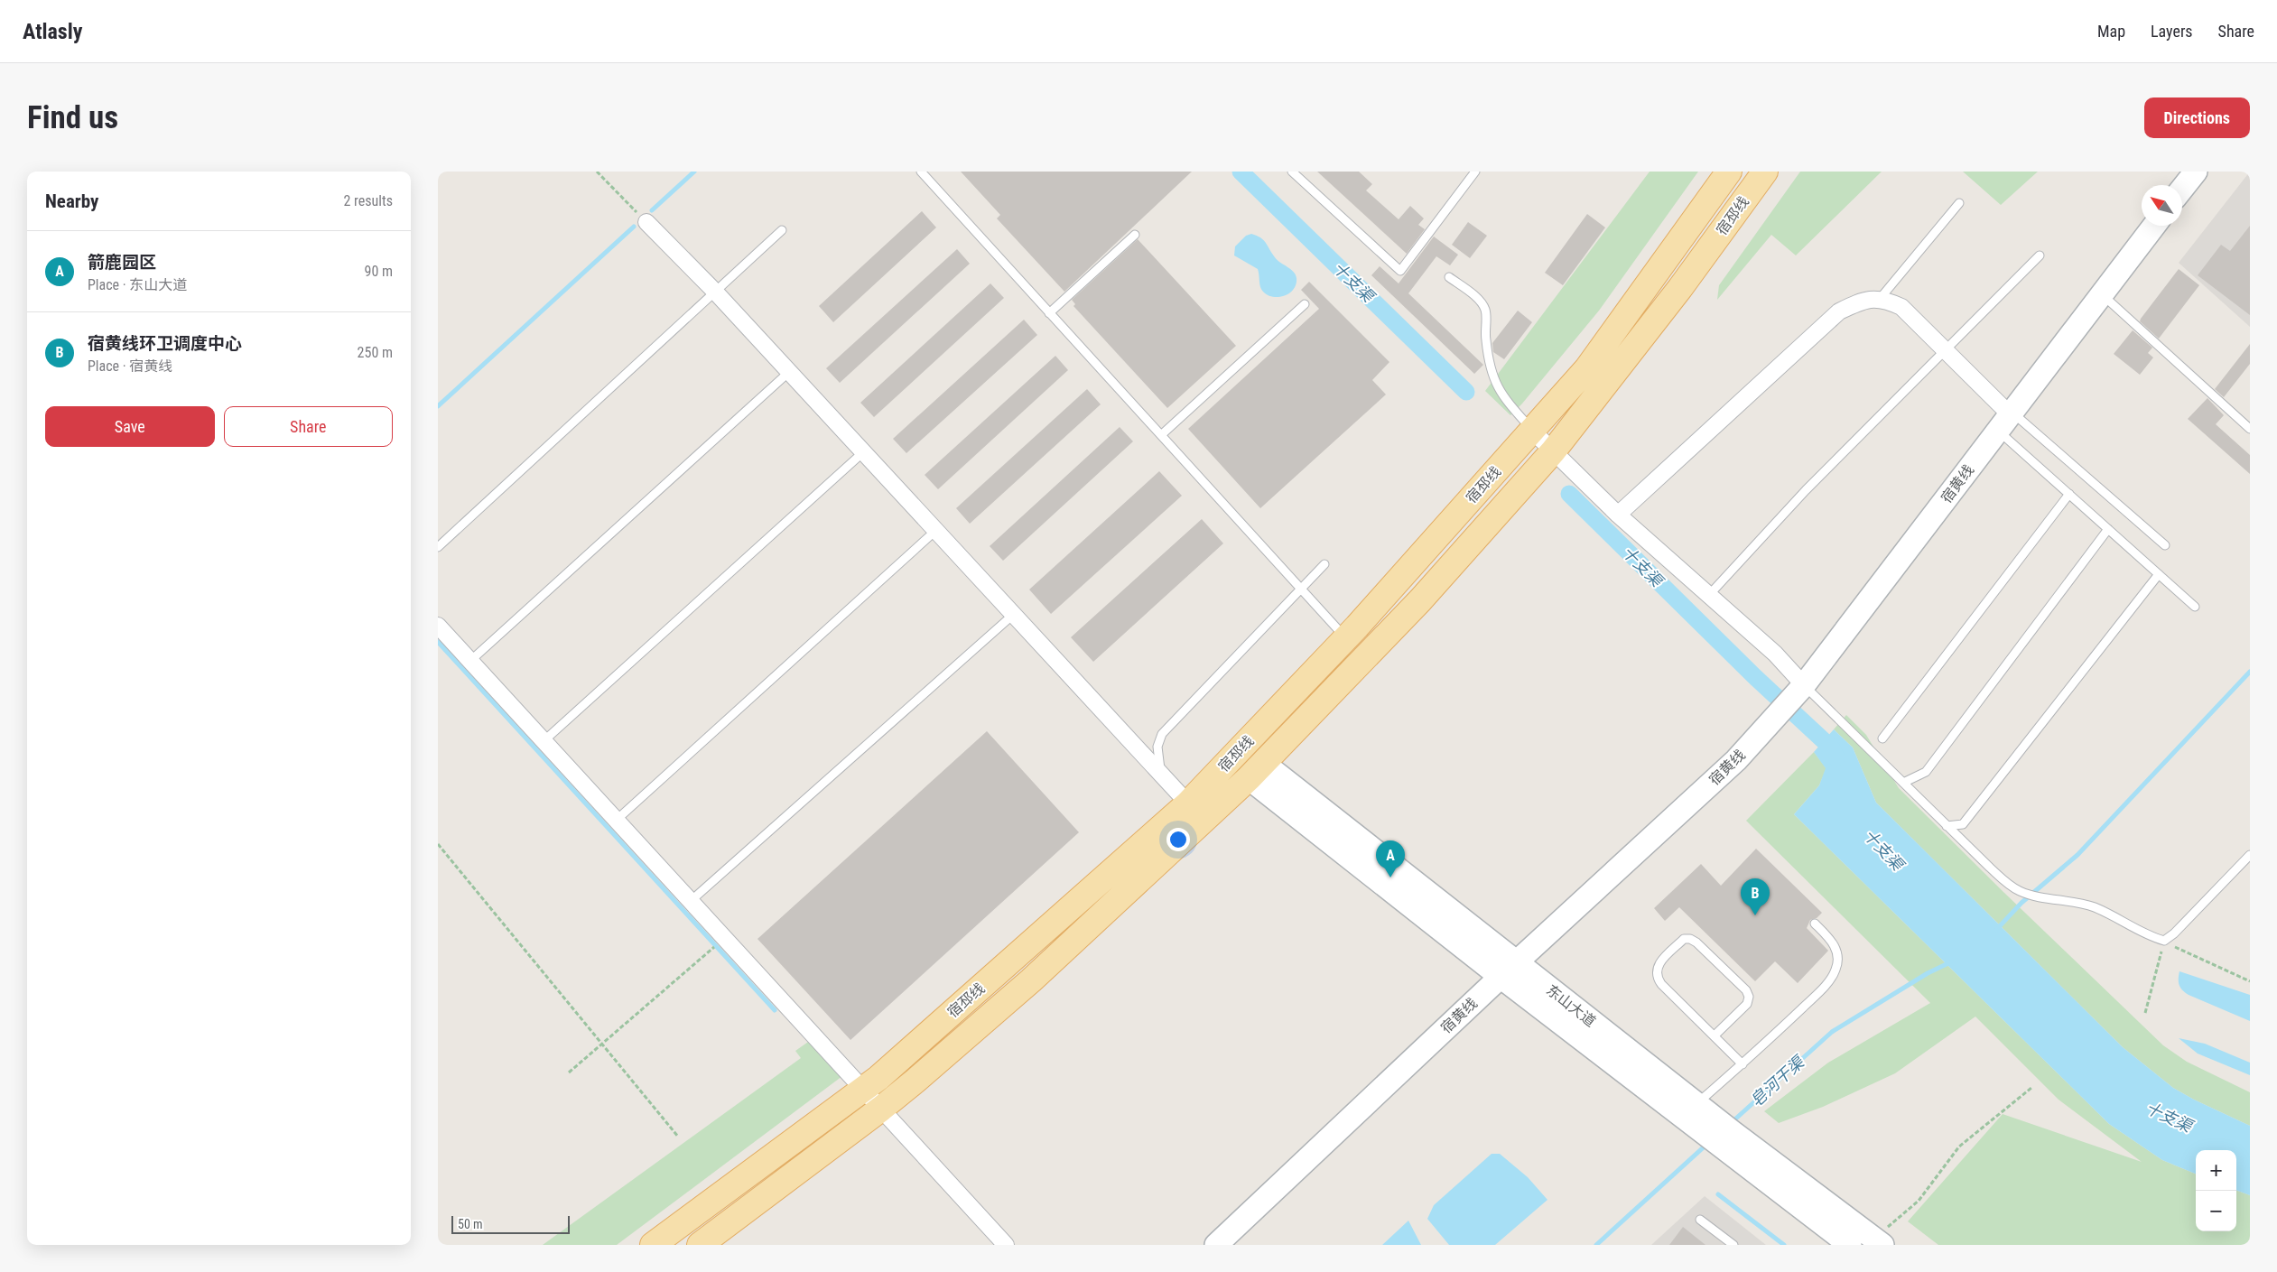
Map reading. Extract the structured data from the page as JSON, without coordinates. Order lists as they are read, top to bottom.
{
  "streets": {
    "main road": ["宿邳线", "宿黄线", "东山大道"]
  },
  "crossings": [
    ["宿邳线", "东山大道"],
    ["宿黄线", "东山大道"]
  ],
  "water": ["十支渠", "皂河干渠"],
  "scale_bar": "50 m",
  "north": "top left",
  "page": {
    "header": "Atlasly",
    "nav": ["Map", "Layers", "Share"],
    "buttons": [
      "Directions",
      ["Save", "Share"]
    ],
    "title": "Find us",
    "heading": ["Nearby", "2 results"],
    "list": [
      {
        "mark": "A",
        "name": "箭鹿园区",
        "note": "Place · 东山大道",
        "value": "90 m"
      },
      {
        "mark": "B",
        "name": "宿黄线环卫调度中心",
        "note": "Place · 宿黄线",
        "value": "250 m"
      }
    ],
    "pins": ["A", "B"],
    "map_buttons": ["+", "−"],
    "scale": "50 m"
  }
}
